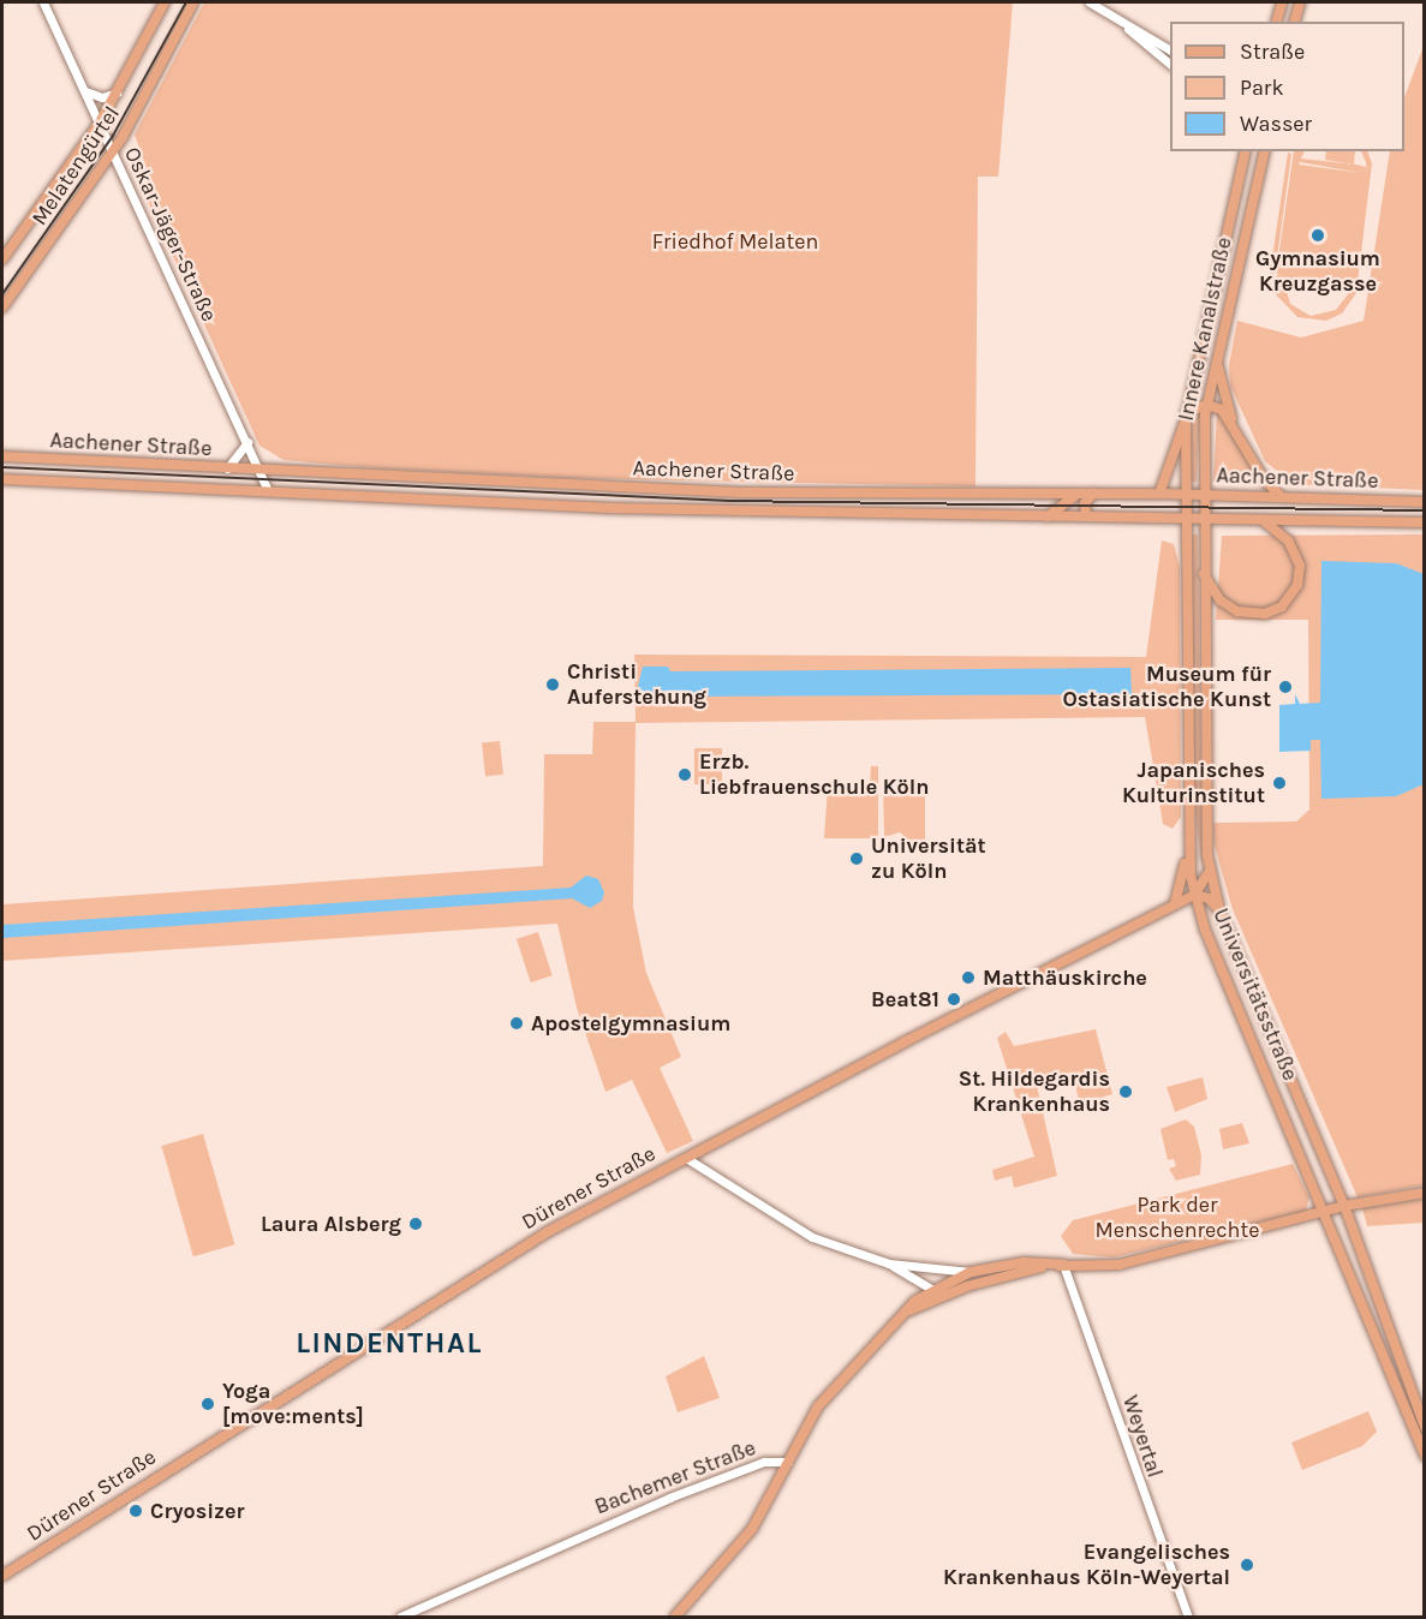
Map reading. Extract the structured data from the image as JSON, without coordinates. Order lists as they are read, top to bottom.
{
  "streets": {
    "main road": [
      "Melatengürtel",
      "Innere Kanalstraße",
      "Aachener Straße",
      "Universitätsstraße",
      "Dürener Straße",
      "Bachemer Straße"
    ],
    "street": ["Oskar-Jäger-Straße", "Weyertal"]
  },
  "crossings": [
    ["Melatengürtel", "Oskar-Jäger-Straße"],
    ["Oskar-Jäger-Straße", "Aachener Straße"],
    ["Innere Kanalstraße", "Aachener Straße"],
    ["Innere Kanalstraße", "Universitätsstraße"],
    ["Aachener Straße", "Universitätsstraße"],
    ["Universitätsstraße", "Dürener Straße"],
    ["Universitätsstraße", "Bachemer Straße"],
    ["Weyertal", "Bachemer Straße"]
  ],
  "districts": ["LINDENTHAL"],
  "parks": ["Friedhof Melaten", "Park der Menschenrechte"],
  "places": [
    "Gymnasium Kreuzgasse",
    "Christi Auferstehung",
    "Museum für Ostasiatische Kunst",
    "Erzb. Liebfrauenschule Köln",
    "Japanisches Kulturinstitut",
    "Universität zu Köln",
    "Matthäuskirche",
    "Beat81",
    "Apostelgymnasium",
    "St. Hildegardis Krankenhaus",
    "Laura Alsberg",
    "Yoga [move:ments]",
    "Cryosizer",
    "Evangelisches Krankenhaus Köln-Weyertal"
  ],
  "legend": ["Straße", "Park", "Wasser"]
}
